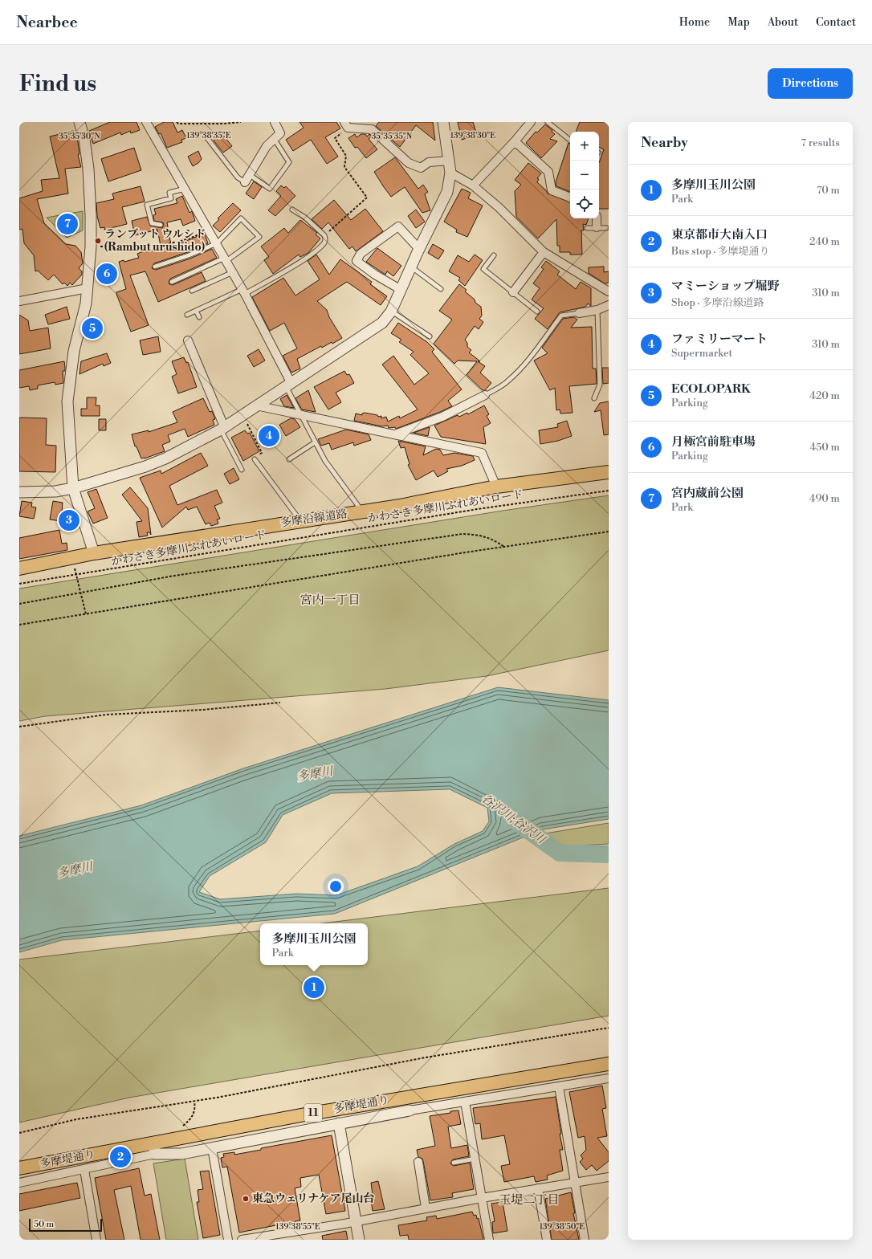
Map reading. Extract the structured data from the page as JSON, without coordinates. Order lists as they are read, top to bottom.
{
  "streets": {
    "main road": ["多摩沿線道路", "多摩堤通り", "11"],
    "path": ["かわさき多摩川ふれあいロード"]
  },
  "districts": ["宮内一丁目", "玉堤二丁目"],
  "water": ["多摩川", "谷沢川;谷沢川"],
  "places": ["ランブット ウルシド (Rambut urushido)", "東急ウェリナケア尾山台"],
  "scale_bar": "50 m",
  "page": {
    "header": "Nearbee",
    "nav": [
      "Home",
      "Map",
      "About",
      "Contact"
    ],
    "buttons": "Directions",
    "title": "Find us",
    "heading": ["Nearby", "7 results"],
    "map_buttons": ["+", "−"],
    "list": [
      {
        "mark": "1",
        "name": "多摩川玉川公園",
        "note": "Park",
        "value": "70 m"
      },
      {
        "mark": "2",
        "name": "東京都市大南入口",
        "note": "Bus stop · 多摩堤通り",
        "value": "240 m"
      },
      {
        "mark": "3",
        "name": "マミーショップ堀野",
        "note": "Shop · 多摩沿線道路",
        "value": "310 m"
      },
      {
        "mark": "4",
        "name": "ファミリーマート",
        "note": "Supermarket",
        "value": "310 m"
      },
      {
        "mark": "5",
        "name": "ECOLOPARK",
        "note": "Parking",
        "value": "420 m"
      },
      {
        "mark": "6",
        "name": "月極宮前駐車場",
        "note": "Parking",
        "value": "450 m"
      },
      {
        "mark": "7",
        "name": "宮内蔵前公園",
        "note": "Park",
        "value": "490 m"
      }
    ],
    "pins": [
      "7",
      "6",
      "5",
      "4",
      "3",
      "1",
      "2"
    ],
    "popup": ["多摩川玉川公園", "Park"],
    "scale": "50 m"
  },
  "coordinates": [
    "139°38'35\"E",
    "139°38'30\"E",
    "35°35'35\"N",
    "35°35'30\"N",
    "139°38'55\"E",
    "139°38'50\"E"
  ]
}
